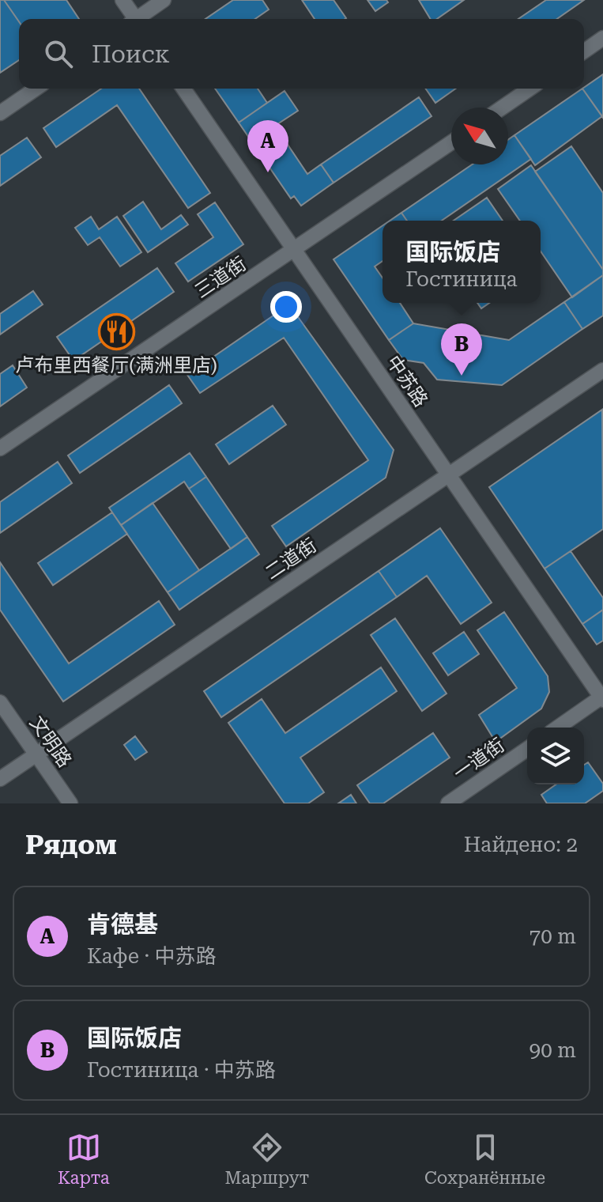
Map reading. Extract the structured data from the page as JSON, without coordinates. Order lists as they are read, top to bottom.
{
  "streets": {
    "street": [
      "三道街",
      "中苏路",
      "二道街",
      "文明路",
      "一道街"
    ]
  },
  "crossings": [
    ["三道街", "中苏路"],
    ["中苏路", "二道街"],
    ["二道街", "文明路"]
  ],
  "places": {
    "restaurant": ["卢布里西餐厅(满洲里店)"]
  },
  "north": "top left",
  "page": {
    "search": "Поиск",
    "pins": ["A", "B"],
    "popup": ["国际饭店", "Гостиница"],
    "heading": ["Рядом", "Найдено: 2"],
    "list": [
      {
        "mark": "A",
        "name": "肯德基",
        "note": "Кафе · 中苏路",
        "value": "70 m"
      },
      {
        "mark": "B",
        "name": "国际饭店",
        "note": "Гостиница · 中苏路",
        "value": "90 m"
      }
    ],
    "nav": ["Карта", "Маршрут", "Сохранённые"]
  }
}
